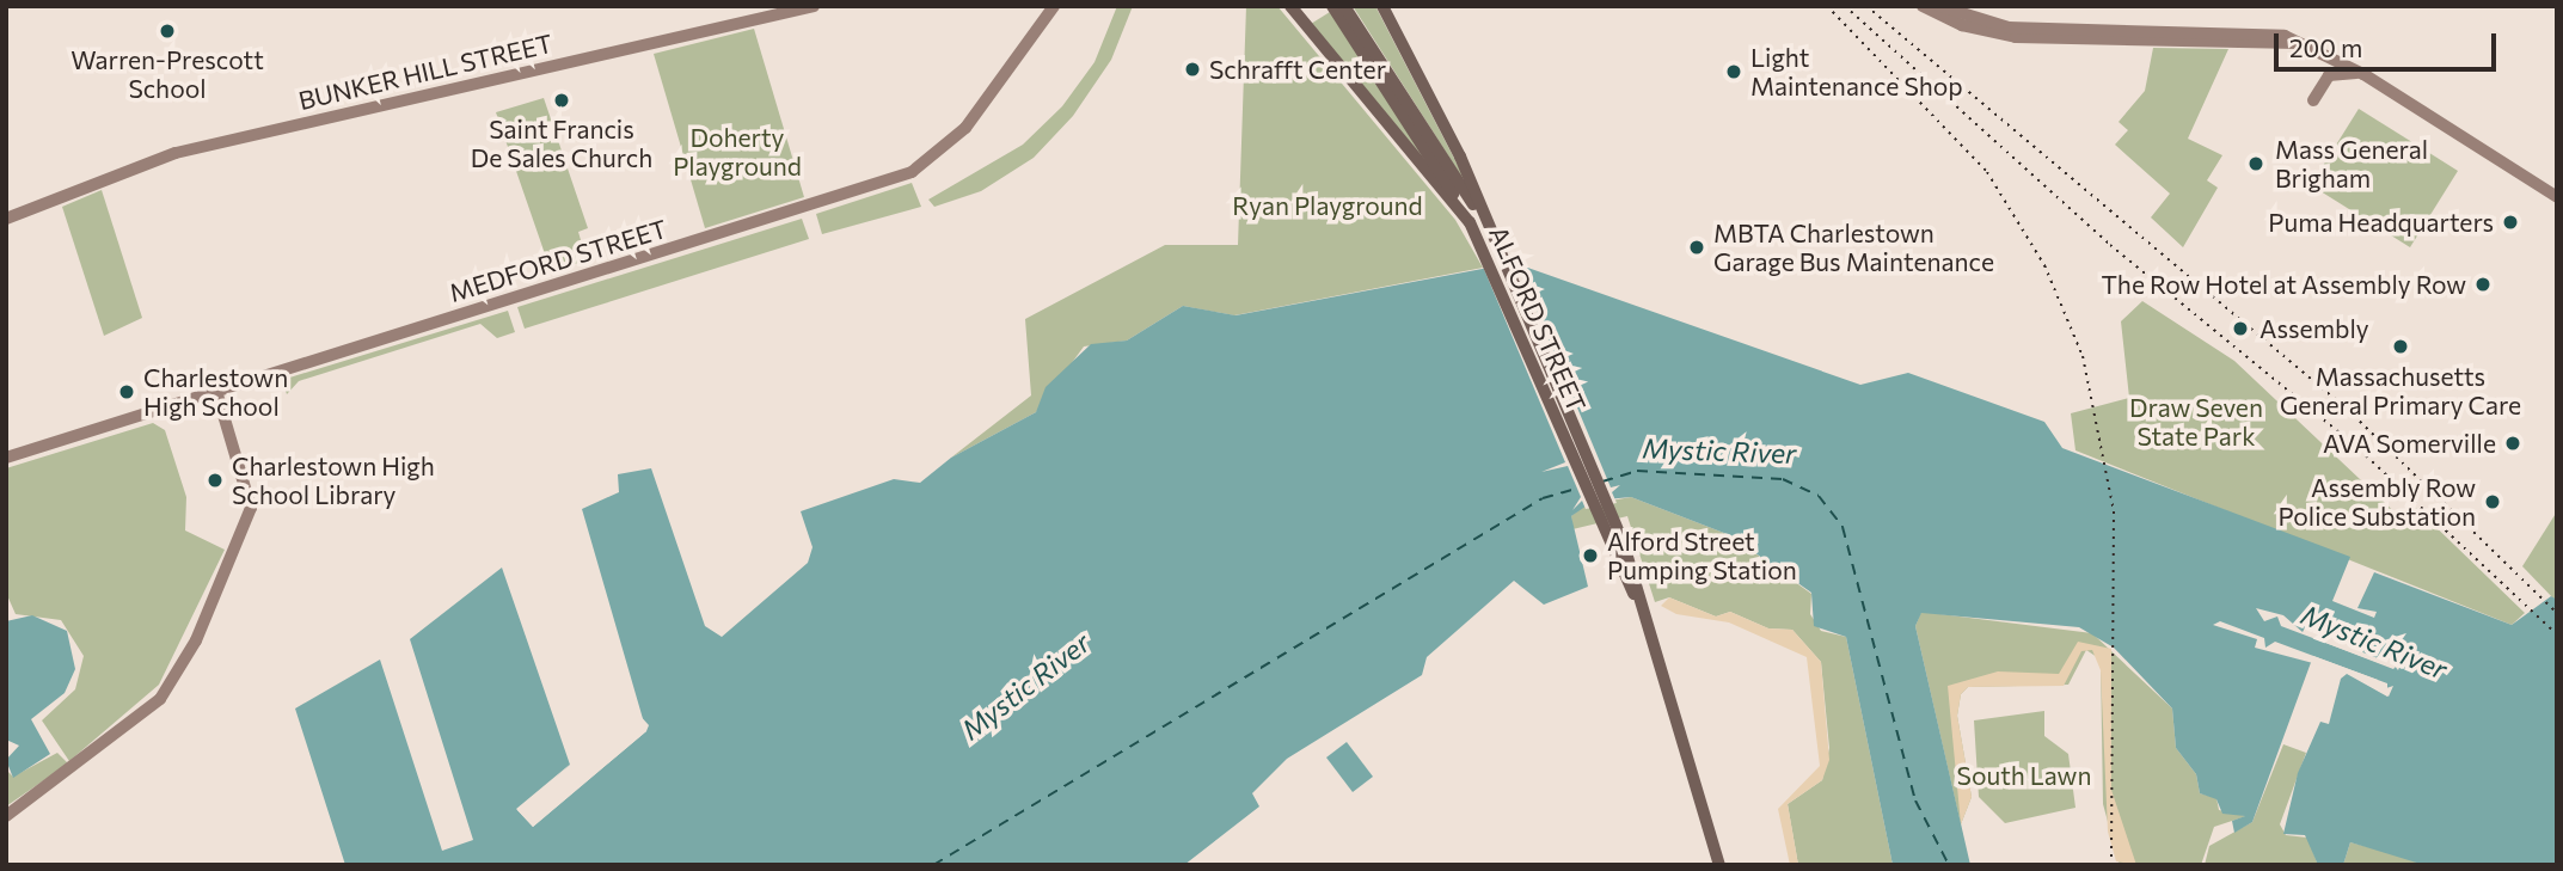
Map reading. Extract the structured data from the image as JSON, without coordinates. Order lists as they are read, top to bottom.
{
  "streets": {
    "main road": ["BUNKER HILL STREET", "MEDFORD STREET", "ALFORD STREET"]
  },
  "water": ["Mystic River"],
  "parks": [
    "Doherty Playground",
    "Ryan Playground",
    "Draw Seven State Park",
    "South Lawn"
  ],
  "places": [
    "Warren-Prescott School",
    "Schrafft Center",
    "Light Maintenance Shop",
    "Saint Francis De Sales Church",
    "Mass General Brigham",
    "Puma Headquarters",
    "MBTA Charlestown Garage Bus Maintenance",
    "The Row Hotel at Assembly Row",
    "Assembly",
    "Massachusetts General Primary Care",
    "Charlestown High School",
    "AVA Somerville",
    "Charlestown High School Library",
    "Assembly Row Police Substation",
    "Alford Street Pumping Station"
  ],
  "scale_bar": "200 m"
}
